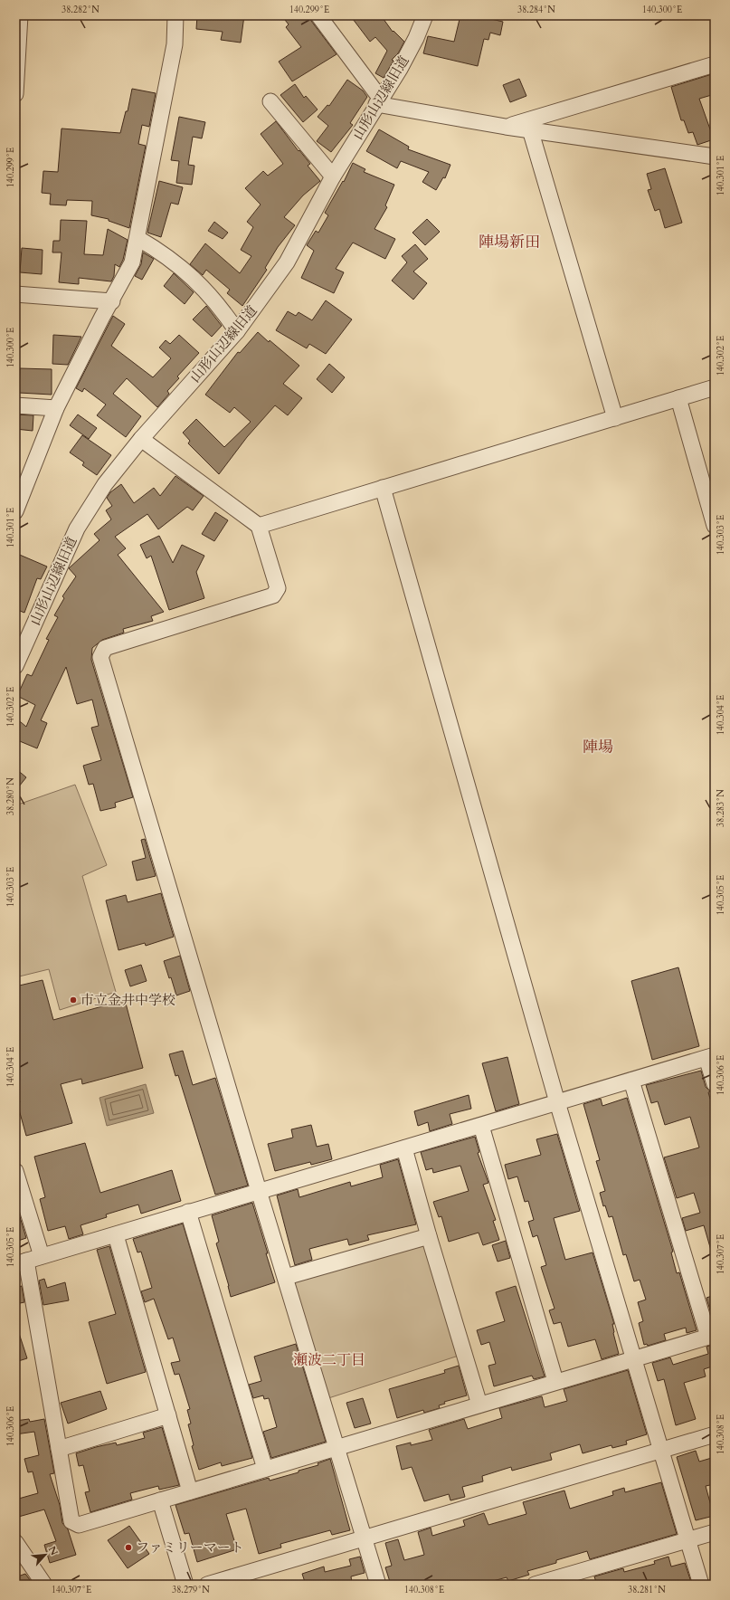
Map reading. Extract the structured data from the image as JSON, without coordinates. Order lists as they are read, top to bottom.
{
  "streets": {
    "street": ["山形山辺線旧道"]
  },
  "districts": ["陣場新田", "陣場", "瀬波二丁目"],
  "places": ["市立金井中学校", "ファミリーマート"],
  "north": "top right",
  "coordinates": [
    "38.282°N",
    "140.299°E",
    "38.284°N",
    "140.300°E",
    "140.301°E",
    "140.302°E",
    "140.303°E",
    "140.304°E",
    "38.280°N",
    "38.283°N",
    "140.305°E",
    "140.306°E",
    "140.307°E",
    "140.308°E",
    "38.279°N",
    "38.281°N"
  ]
}
